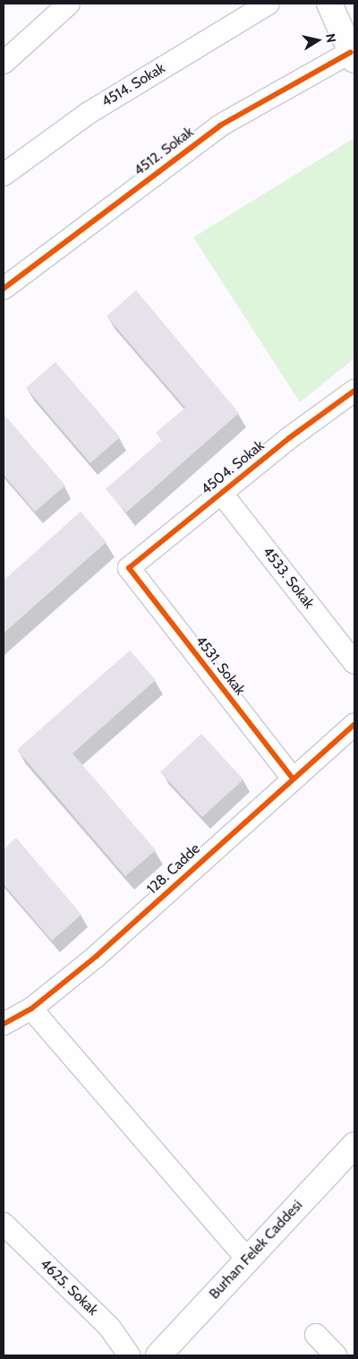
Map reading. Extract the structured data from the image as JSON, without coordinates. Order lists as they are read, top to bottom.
{
  "streets": {
    "street": [
      "4514. Sokak",
      "4512. Sokak",
      "4504. Sokak",
      "4533. Sokak",
      "4531. Sokak",
      "128. Cadde",
      "Burhan Felek Caddesi",
      "4625. Sokak"
    ]
  },
  "crossings": [
    ["4504. Sokak", "4533. Sokak"],
    ["4504. Sokak", "4531. Sokak"],
    ["4531. Sokak", "128. Cadde"]
  ],
  "north": "right"
}
